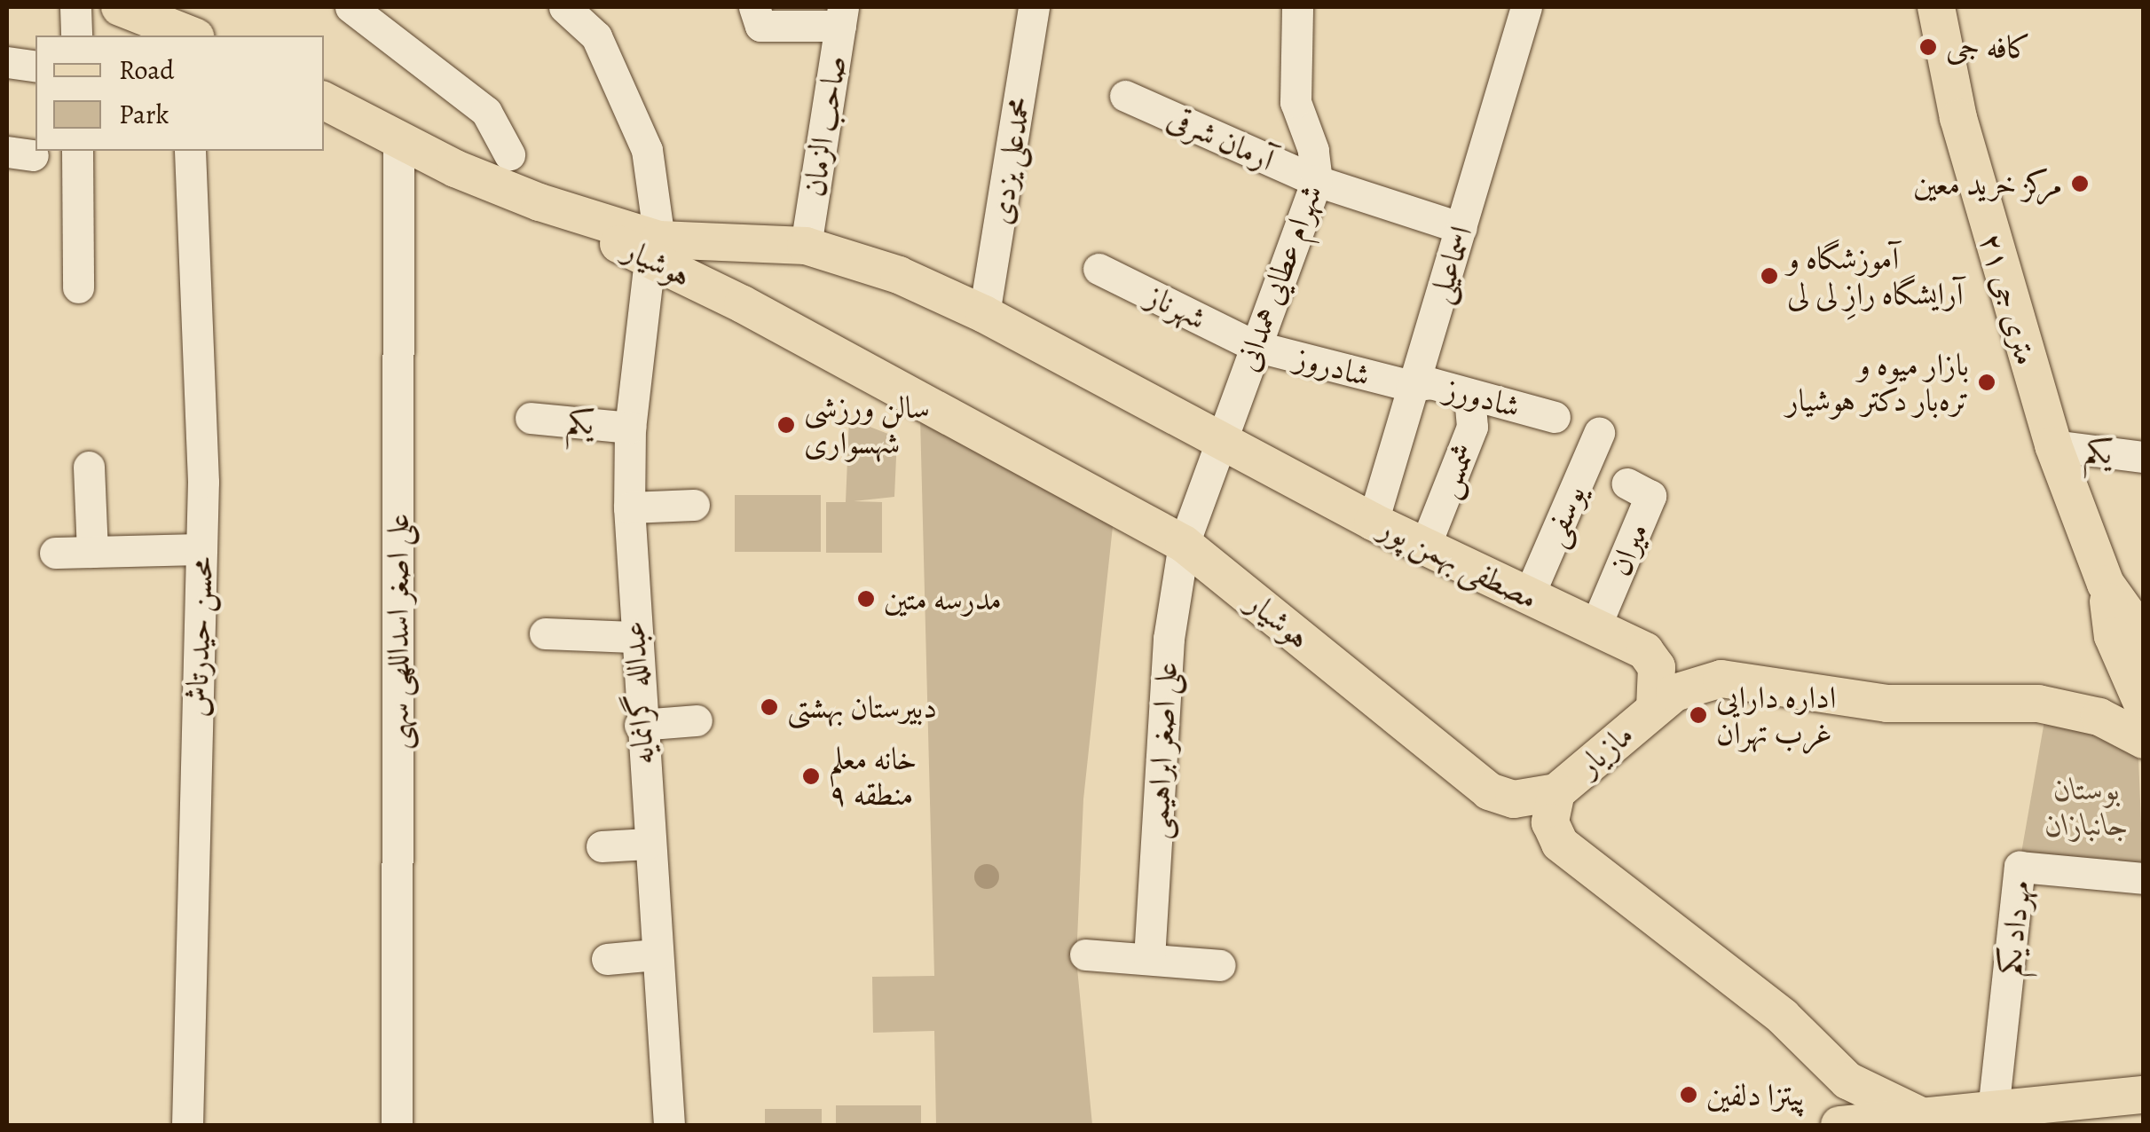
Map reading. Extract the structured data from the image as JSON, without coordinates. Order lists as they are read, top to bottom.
{
  "streets": {
    "main road": [
      "هوشیار",
      "۲۱ متری جی",
      "مصطفی بهمن پور",
      "مازیار"
    ],
    "street": [
      "صاحب الزمان",
      "آرمان شرقی",
      "محمدعلی یزدی",
      "اسماعیلی",
      "شهرام عطایی همدانی",
      "شهرناز",
      "شادروز",
      "شادورز",
      "یکم",
      "شمس",
      "یوسفی",
      "میران",
      "علی اصغر اسداللهی سهی",
      "محسن حیدرتاش",
      "عبدالله گرانمایه",
      "علی اصغر ابراهیمی",
      "مهرداد یکم"
    ]
  },
  "crossings": [
    ["صاحب الزمان", "مصطفی بهمن پور"],
    ["آرمان شرقی", "اسماعیلی"],
    ["آرمان شرقی", "شهرام عطایی همدانی"],
    ["محمدعلی یزدی", "مصطفی بهمن پور"],
    ["هوشیار", "شهرام عطایی همدانی"],
    ["هوشیار", "مصطفی بهمن پور"],
    ["هوشیار", "علی اصغر اسداللهی سهی"],
    ["هوشیار", "عبدالله گرانمایه"],
    ["هوشیار", "مازیار"],
    ["هوشیار", "علی اصغر ابراهیمی"],
    ["اسماعیلی", "شادروز"],
    ["اسماعیلی", "شادورز"],
    ["اسماعیلی", "مصطفی بهمن پور"],
    ["شهرام عطایی همدانی", "شهرناز"],
    ["شهرام عطایی همدانی", "شادروز"],
    ["شهرام عطایی همدانی", "مصطفی بهمن پور"],
    ["شهرام عطایی همدانی", "علی اصغر ابراهیمی"],
    ["۲۱ متری جی", "یکم"],
    ["شهرناز", "شادروز"],
    ["شادروز", "شادورز"],
    ["شادورز", "شمس"],
    ["یکم", "عبدالله گرانمایه"],
    ["شمس", "مصطفی بهمن پور"],
    ["یوسفی", "مصطفی بهمن پور"],
    ["میران", "مصطفی بهمن پور"],
    ["مصطفی بهمن پور", "عبدالله گرانمایه"],
    ["مصطفی بهمن پور", "مازیار"]
  ],
  "parks": ["بوستان جانبازان"],
  "places": [
    "کافه جی",
    "مرکز خرید معین",
    "آموزشگاه و آرایشگاه رازِ لی لی",
    "بازار میوه و تره‌بار دکتر هوشیار",
    "سالن ورزشی شهسواری",
    "مدرسه متین",
    "دبیرستان بهشتی",
    "اداره دارایی غرب تهران",
    "خانه معلم منطقه ۹",
    "پیتزا دلفین"
  ],
  "legend": ["Road", "Park"]
}
